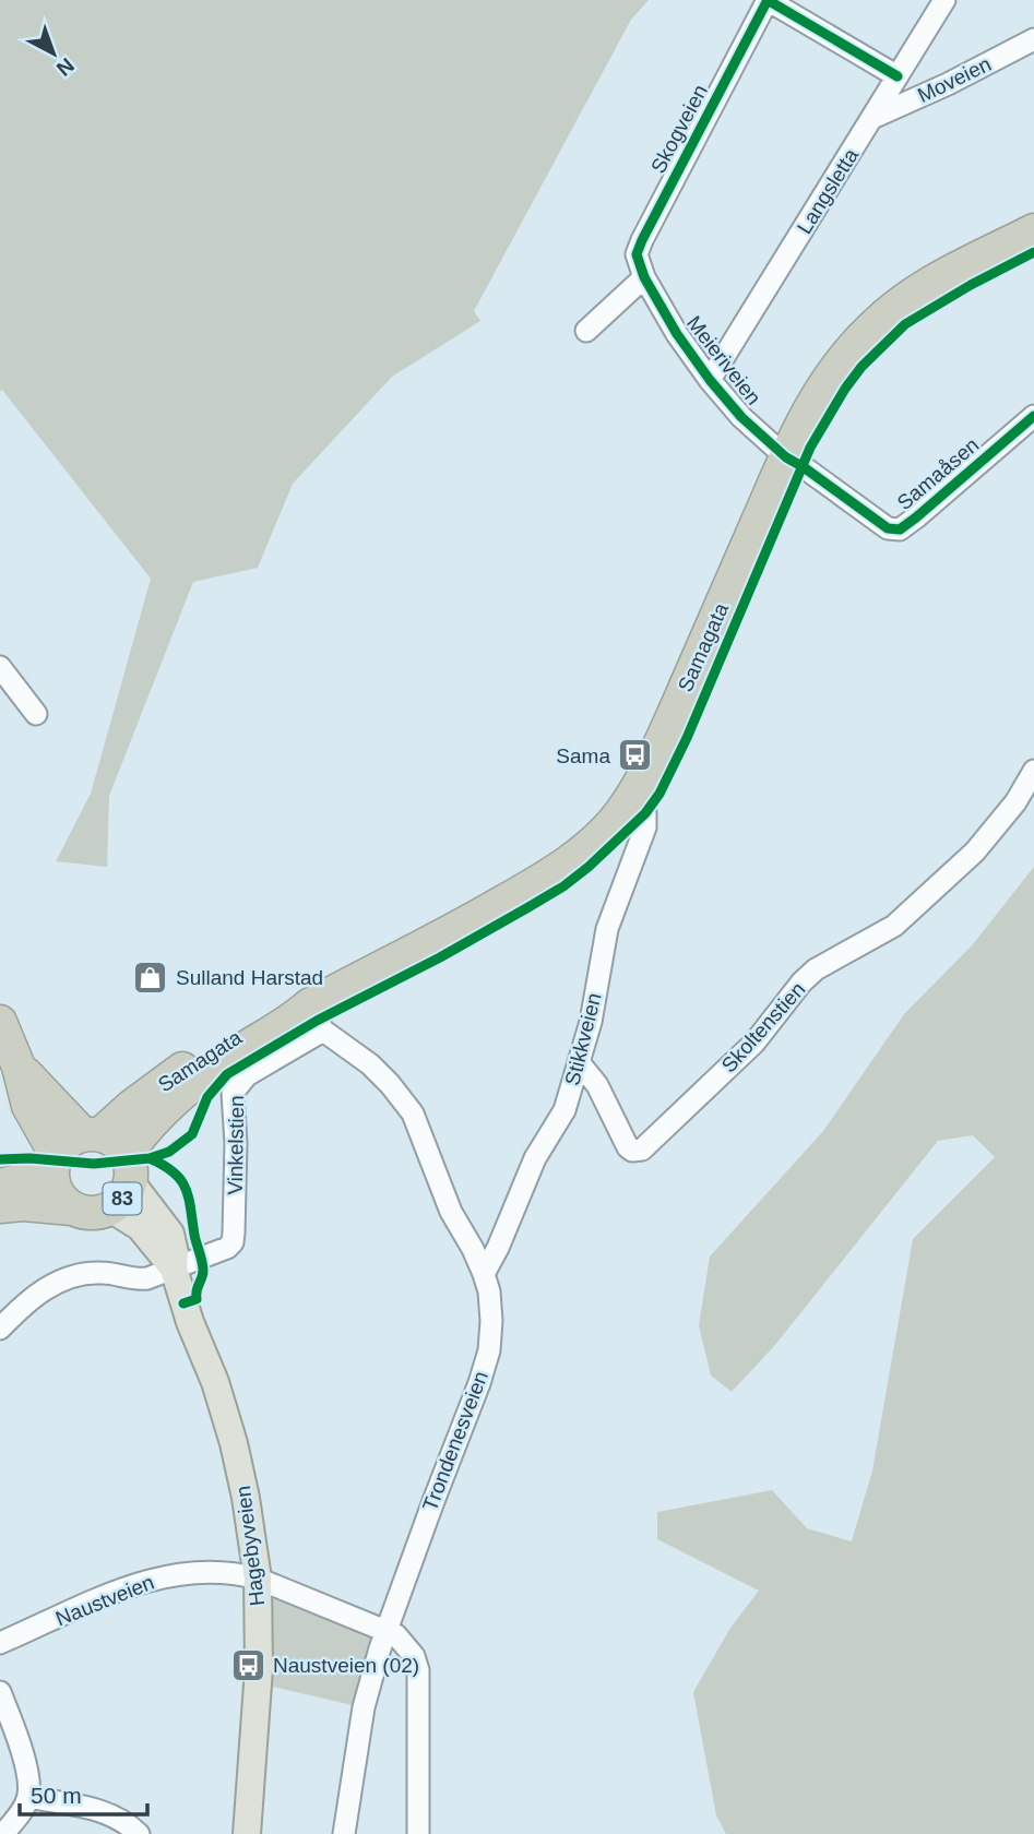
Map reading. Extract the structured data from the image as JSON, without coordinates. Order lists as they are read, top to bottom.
{
  "streets": {
    "highway": ["Samagata", "83"],
    "main road": ["Hagebyveien"],
    "street": [
      "Moveien",
      "Skogveien",
      "Langsletta",
      "Meieriveien",
      "Samaåsen",
      "Skoltenstien",
      "Stikkveien",
      "Vinkelstien",
      "Trondenesveien",
      "Naustveien"
    ]
  },
  "crossings": [
    ["Moveien", "Langsletta"],
    ["Skogveien", "Meieriveien"],
    ["Langsletta", "Meieriveien"],
    ["Meieriveien", "Samaåsen"],
    ["Meieriveien", "Samagata"],
    ["Samaåsen", "Samagata"],
    ["Samagata", "Stikkveien"],
    ["Samagata", "Vinkelstien"],
    ["Samagata", "83"],
    ["Samagata", "Trondenesveien"],
    ["Samagata", "Hagebyveien"],
    ["Skoltenstien", "Stikkveien"],
    ["Stikkveien", "Trondenesveien"],
    ["Vinkelstien", "Trondenesveien"],
    ["Vinkelstien", "Hagebyveien"],
    ["83", "Hagebyveien"],
    ["Trondenesveien", "Naustveien"],
    ["Hagebyveien", "Naustveien"]
  ],
  "places": {
    "bus stop": ["Sama", "Naustveien (02)"],
    "shop": ["Sulland Harstad"]
  },
  "scale_bar": "50 m",
  "north": "bottom right"
}
